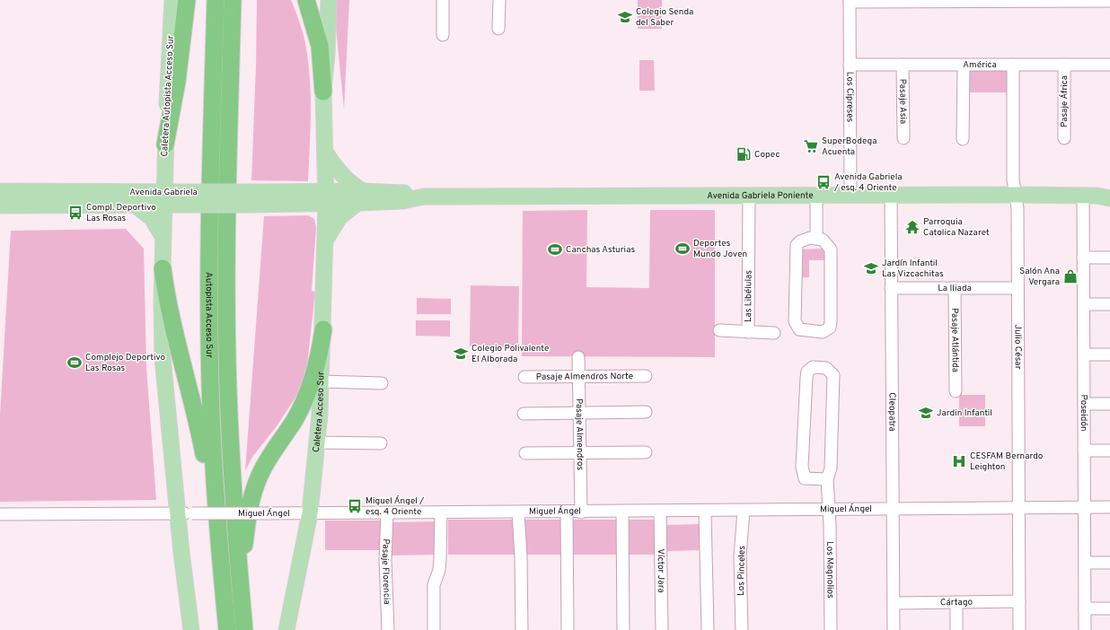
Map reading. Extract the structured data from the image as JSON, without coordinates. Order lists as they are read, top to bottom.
{
  "streets": {
    "highway": ["Autopista Acceso Sur"],
    "main road": [
      "Caletera Autopista Acceso Sur",
      "Avenida Gabriela",
      "Avenida Gabriela Poniente",
      "Caletera Acceso Sur"
    ],
    "street": [
      "América",
      "Los Cipreses",
      "Pasaje Asia",
      "Pasaje África",
      "La Iliada",
      "Las Libélulas",
      "Pasaje Atlántida",
      "Julio César",
      "Pasaje Almendros Norte",
      "Cleopatra",
      "Poseidón",
      "Pasaje Almendros",
      "Miguel Ángel",
      "Los Magnolios",
      "Víctor Jara",
      "Los Pinceles",
      "Pasaje Florencia",
      "Cártago"
    ]
  },
  "crossings": [
    ["América", "Los Cipreses"],
    ["América", "Pasaje Asia"],
    ["América", "Pasaje África"],
    ["América", "Julio César"],
    ["Caletera Autopista Acceso Sur", "Avenida Gabriela"],
    ["Los Cipreses", "Avenida Gabriela Poniente"],
    ["Avenida Gabriela", "Avenida Gabriela Poniente"],
    ["Avenida Gabriela", "Caletera Acceso Sur"],
    ["Avenida Gabriela Poniente", "Las Libélulas"],
    ["Avenida Gabriela Poniente", "Julio César"],
    ["Avenida Gabriela Poniente", "Caletera Acceso Sur"],
    ["Avenida Gabriela Poniente", "Cleopatra"],
    ["Avenida Gabriela Poniente", "Poseidón"],
    ["La Iliada", "Pasaje Atlántida"],
    ["La Iliada", "Julio César"],
    ["La Iliada", "Cleopatra"],
    ["Julio César", "Miguel Ángel"],
    ["Julio César", "Cártago"],
    ["Pasaje Almendros Norte", "Pasaje Almendros"],
    ["Caletera Acceso Sur", "Miguel Ángel"],
    ["Cleopatra", "Miguel Ángel"],
    ["Cleopatra", "Cártago"],
    ["Poseidón", "Miguel Ángel"],
    ["Pasaje Almendros", "Miguel Ángel"],
    ["Miguel Ángel", "Los Magnolios"],
    ["Miguel Ángel", "Víctor Jara"],
    ["Miguel Ángel", "Los Pinceles"],
    ["Miguel Ángel", "Pasaje Florencia"]
  ],
  "places": {
    "school or university": [
      "Colegio Senda del Saber",
      "Jardín Infantil Las Vizcachitas",
      "Colegio Polivalente El Alborada",
      "Jardin Infantil"
    ],
    "supermarket": ["SuperBodega Acuenta"],
    "fuel station": ["Copec"],
    "bus stop": ["Avenida Gabriela / esq. 4 Oriente", "Compl. Deportivo Las Rosas", "Miguel Ángel / esq. 4 Oriente"],
    "temple": ["Parroquia Catolica Nazaret"],
    "sports": ["Deportes Mundo Joven", "Canchas Asturias", "Complejo Deportivo Las Rosas"],
    "shop": ["Salón Ana Vergara"],
    "hospital": ["CESFAM Bernardo Leighton"]
  }
}
